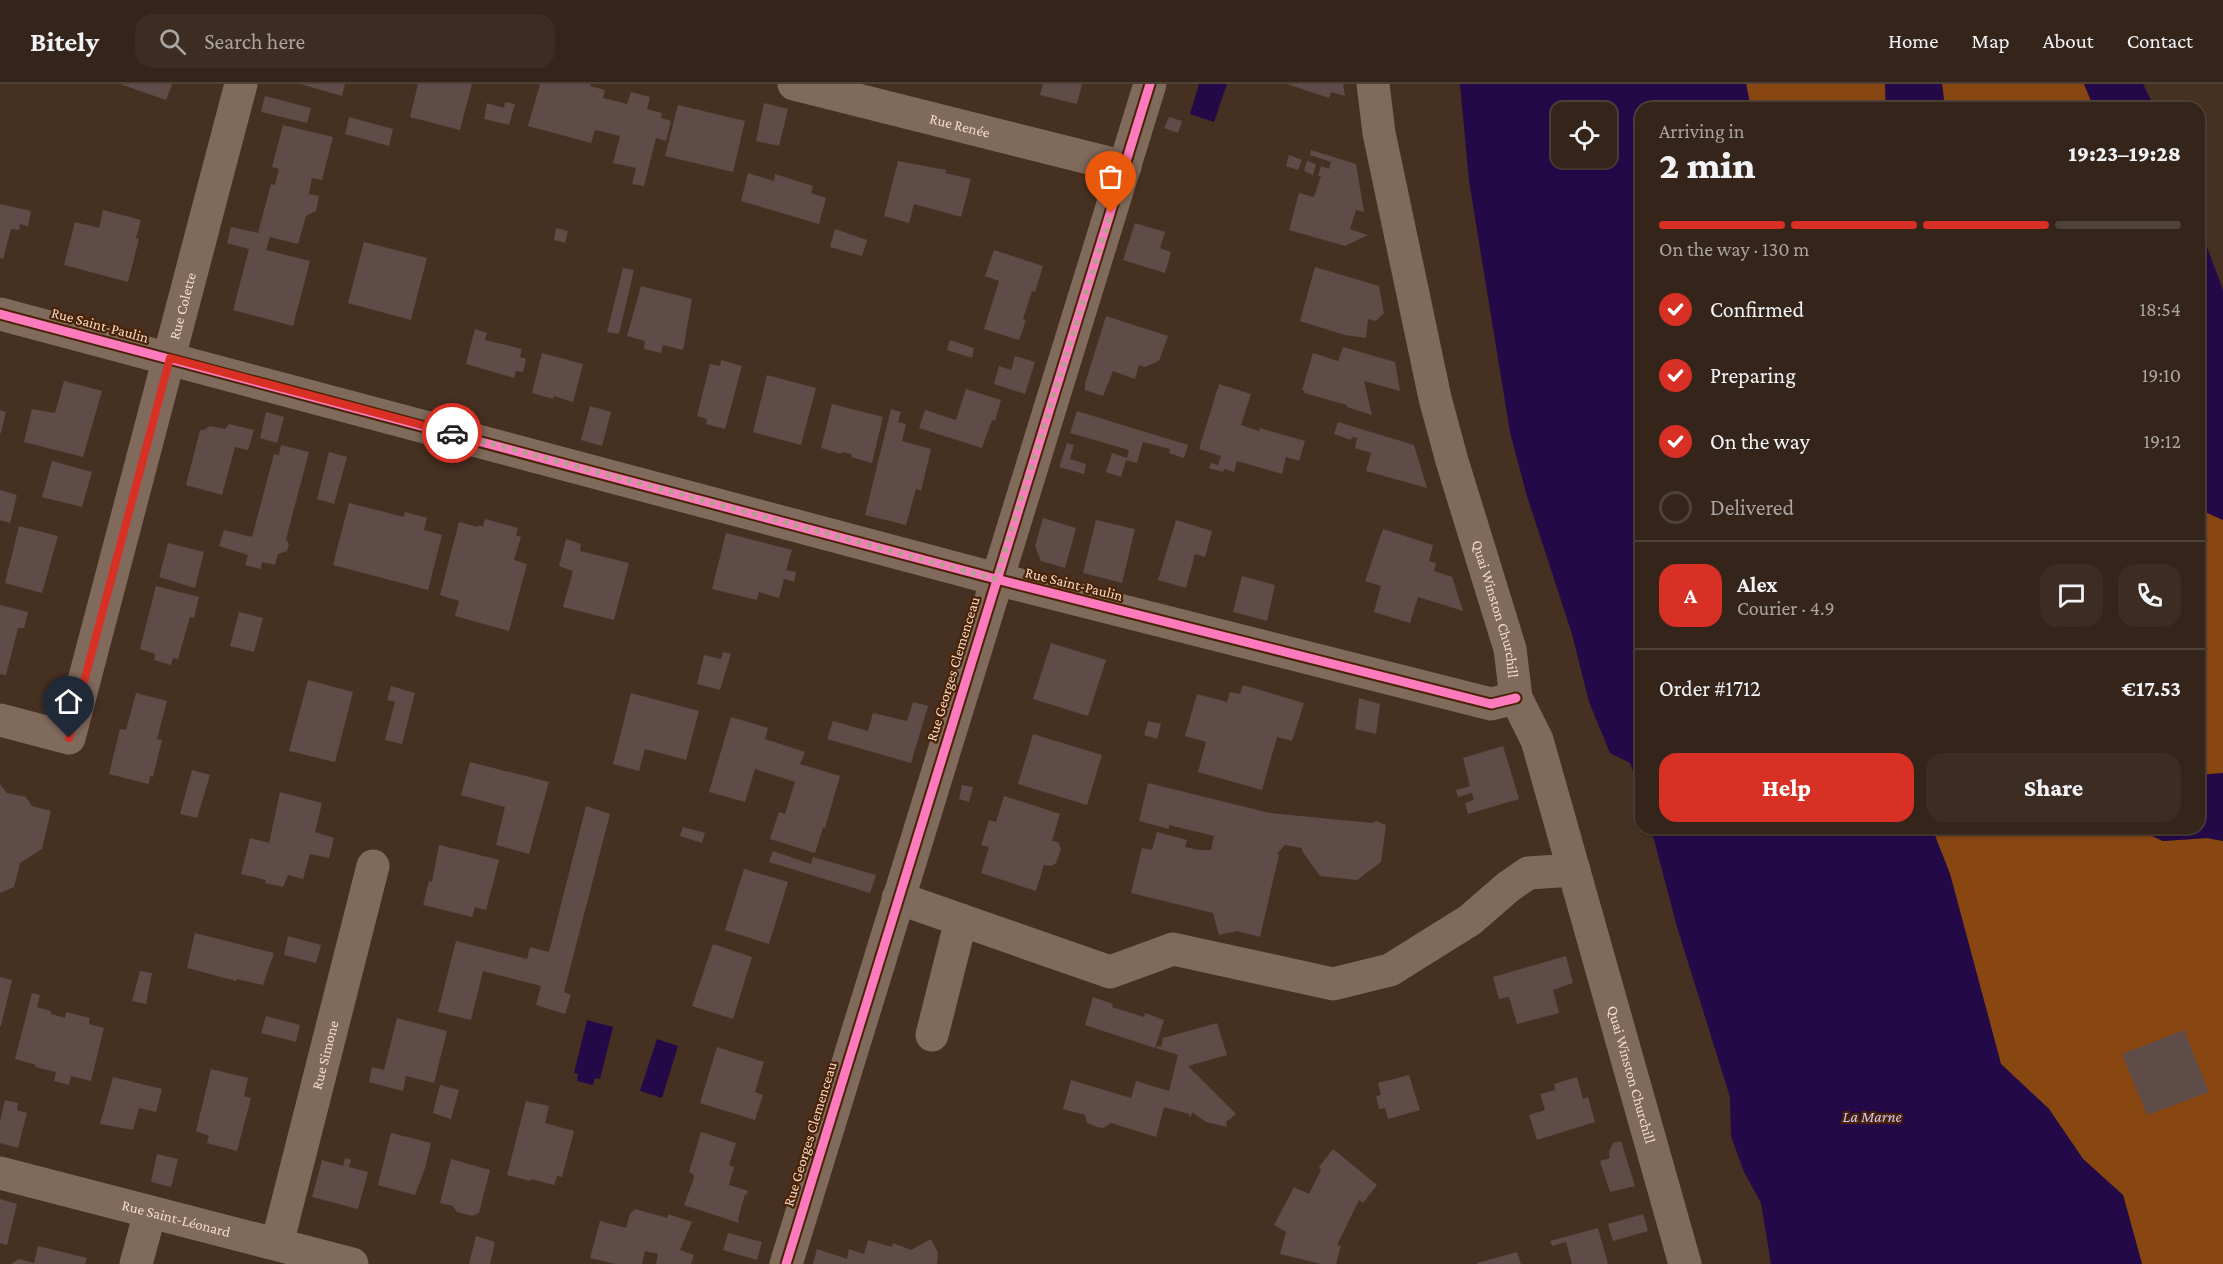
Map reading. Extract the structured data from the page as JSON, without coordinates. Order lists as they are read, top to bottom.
{
  "streets": {
    "street": [
      "Rue Renée",
      "Rue Colette",
      "Rue Saint-Paulin",
      "Quai Winston Churchill",
      "Rue Georges Clemenceau",
      "Rue Simone",
      "Rue Saint-Léonard"
    ]
  },
  "crossings": [
    ["Rue Renée", "Rue Georges Clemenceau"],
    ["Rue Colette", "Rue Saint-Paulin"],
    ["Rue Saint-Paulin", "Quai Winston Churchill"],
    ["Rue Saint-Paulin", "Rue Georges Clemenceau"],
    ["Rue Simone", "Rue Saint-Léonard"]
  ],
  "water": ["La Marne"],
  "page": {
    "header": "Bitely",
    "search": "Search here",
    "nav": [
      "Home",
      "Map",
      "About",
      "Contact"
    ],
    "heading": ["2 min", "Arriving in", "19:23–19:28"],
    "panel": [
      "Alex",
      "Courier · 4.9",
      "Order #1712",
      "€17.53"
    ],
    "bar": "On the way · 130 m",
    "list": [
      ["Confirmed", "18:54"],
      ["Preparing", "19:10"],
      ["On the way", "19:12"],
      "Delivered"
    ],
    "round": "A",
    "buttons": ["Help", "Share"]
  }
}
